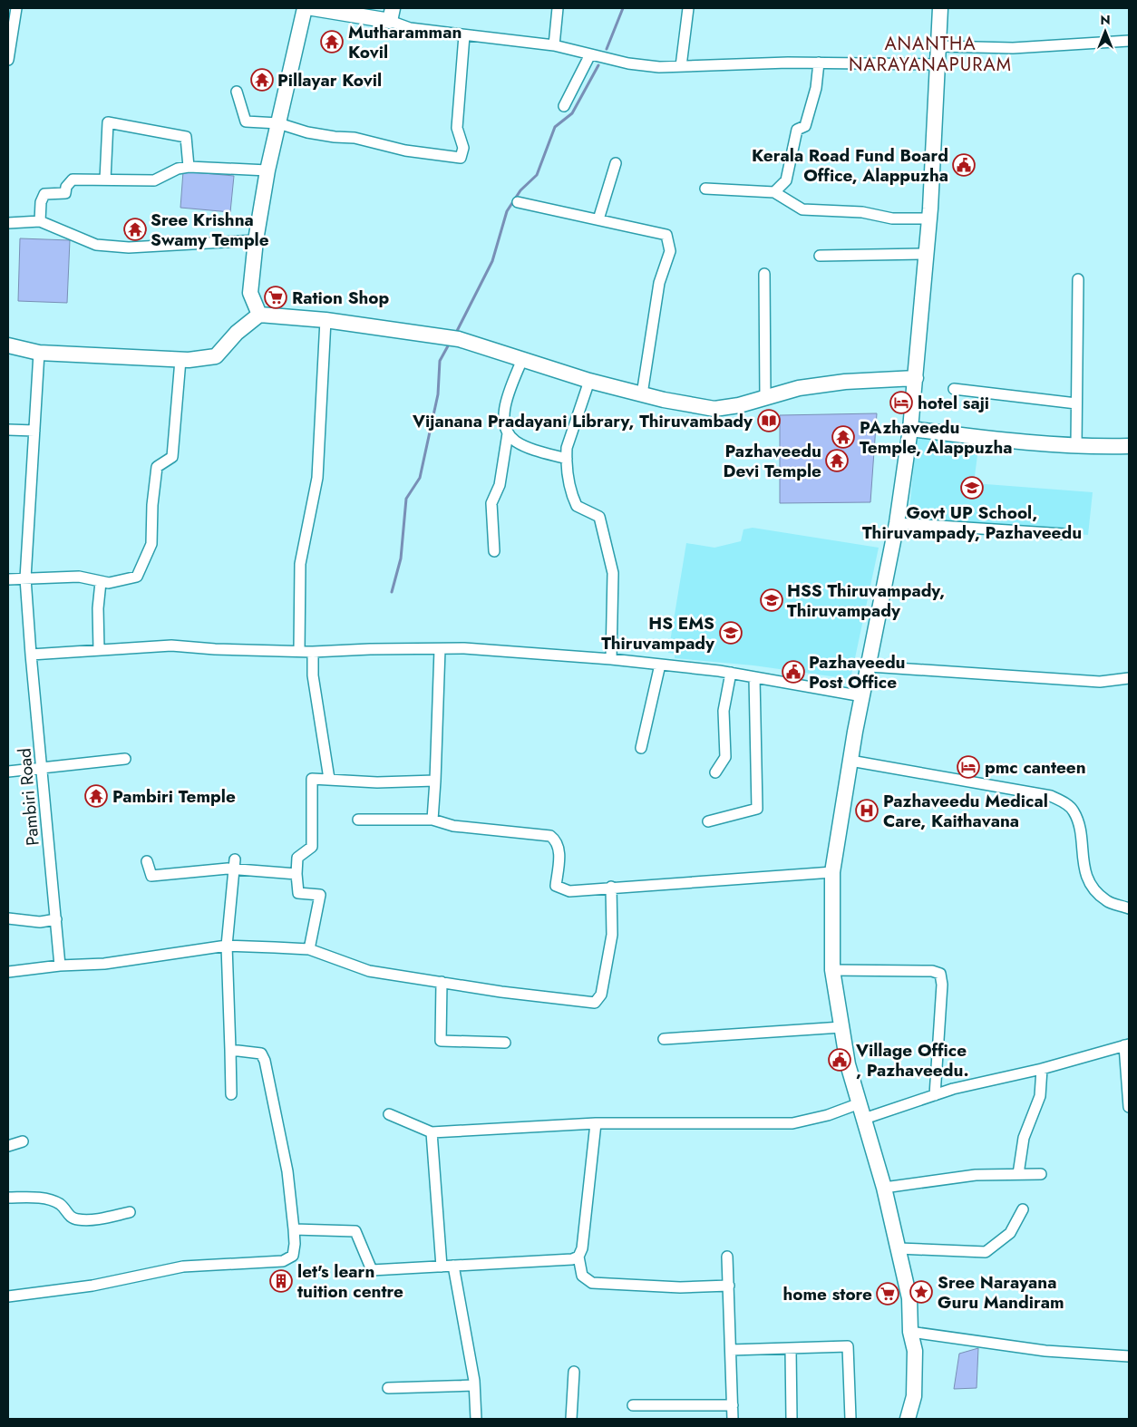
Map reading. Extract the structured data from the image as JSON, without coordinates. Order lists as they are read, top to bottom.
{
  "streets": {
    "street": ["Pambiri Road"]
  },
  "districts": ["ANANTHA NARAYANAPURAM"],
  "places": {
    "temple": [
      "Mutharamman Kovil",
      "Pillayar Kovil",
      "Sree Krishna Swamy Temple",
      "PAzhaveedu Temple, Alappuzha",
      "Pazhaveedu Devi Temple",
      "Pambiri Temple"
    ],
    "public building": ["Kerala Road Fund Board Office, Alappuzha", "Pazhaveedu Post Office", "Village Office , Pazhaveedu."],
    "supermarket": ["Ration Shop", "home store"],
    "hotel": ["hotel saji", "pmc canteen"],
    "library": ["Vijanana Pradayani Library, Thiruvambady"],
    "school or university": ["Govt UP School, Thiruvampady, Pazhaveedu", "HSS Thiruvampady, Thiruvampady", "HS EMS Thiruvampady"],
    "hospital": ["Pazhaveedu Medical Care, Kaithavana"],
    "building": ["let's learn tuition centre"],
    "place": ["Sree Narayana Guru Mandiram"]
  },
  "north": "top"
}
